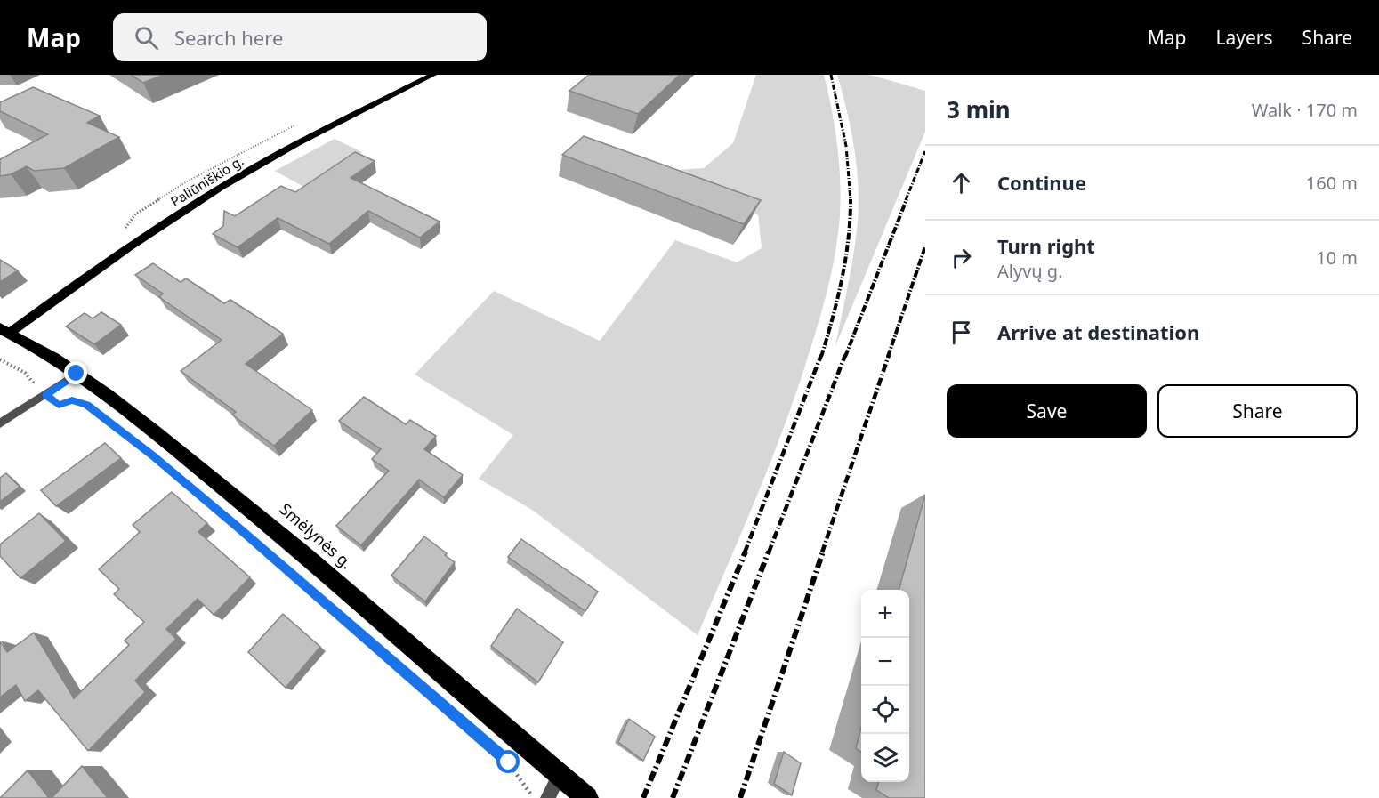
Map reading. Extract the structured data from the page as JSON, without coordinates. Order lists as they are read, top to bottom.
{
  "streets": {
    "highway": ["Smėlynės g."],
    "main road": ["Paliūniškio g."]
  },
  "crossings": [
    ["Paliūniškio g.", "Smėlynės g."]
  ],
  "page": {
    "header": "Map",
    "search": "Search here",
    "nav": ["Map", "Layers", "Share"],
    "heading": ["3 min", "Walk · 170 m"],
    "list": [
      ["Continue", "160 m"],
      ["Turn right", "Alyvų g.", "10 m"],
      "Arrive at destination"
    ],
    "buttons": ["Save", "Share"],
    "map_buttons": ["+", "−"]
  }
}
